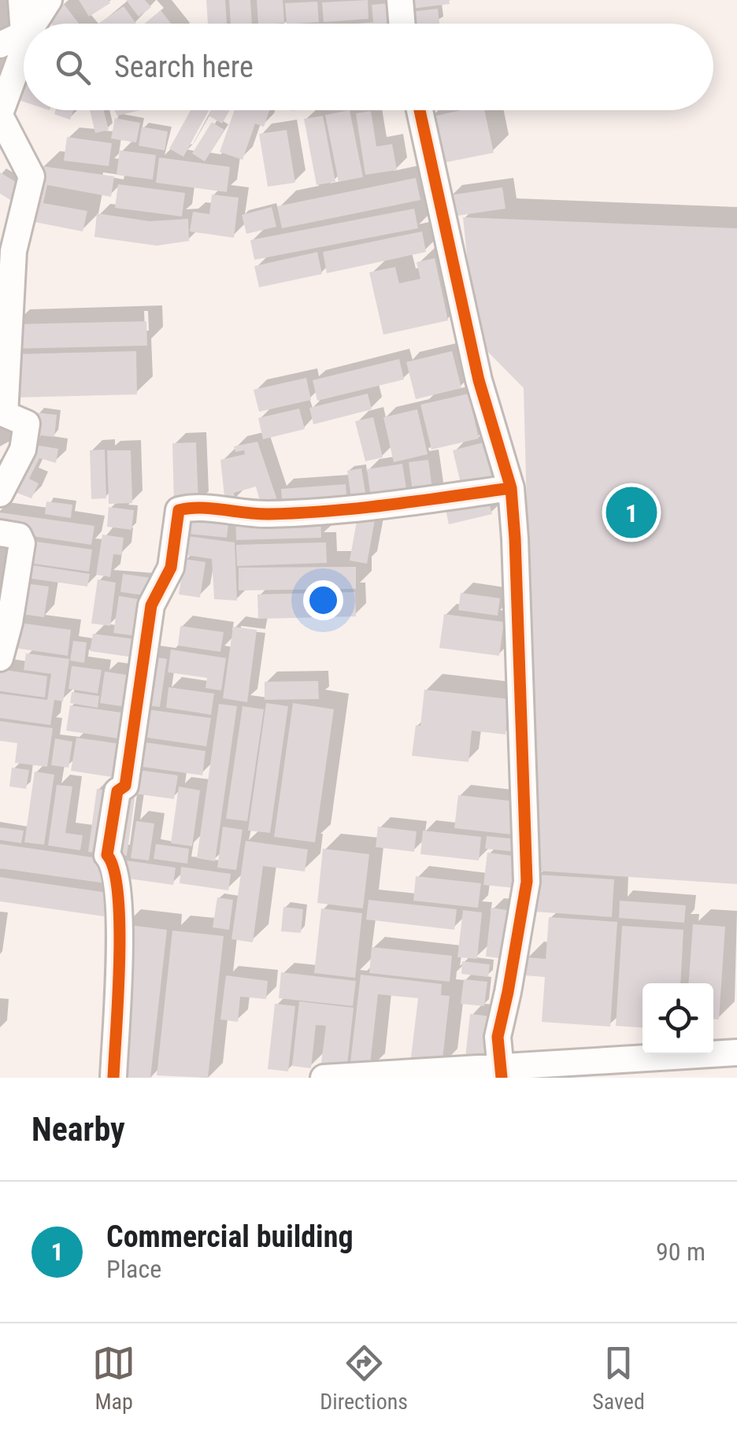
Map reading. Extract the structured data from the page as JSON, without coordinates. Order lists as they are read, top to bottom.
{
  "page": {
    "search": "Search here",
    "pins": "1",
    "heading": "Nearby",
    "list": [
      {
        "mark": "1",
        "name": "Commercial building",
        "note": "Place",
        "value": "90 m"
      }
    ],
    "nav": ["Map", "Directions", "Saved"]
  }
}
